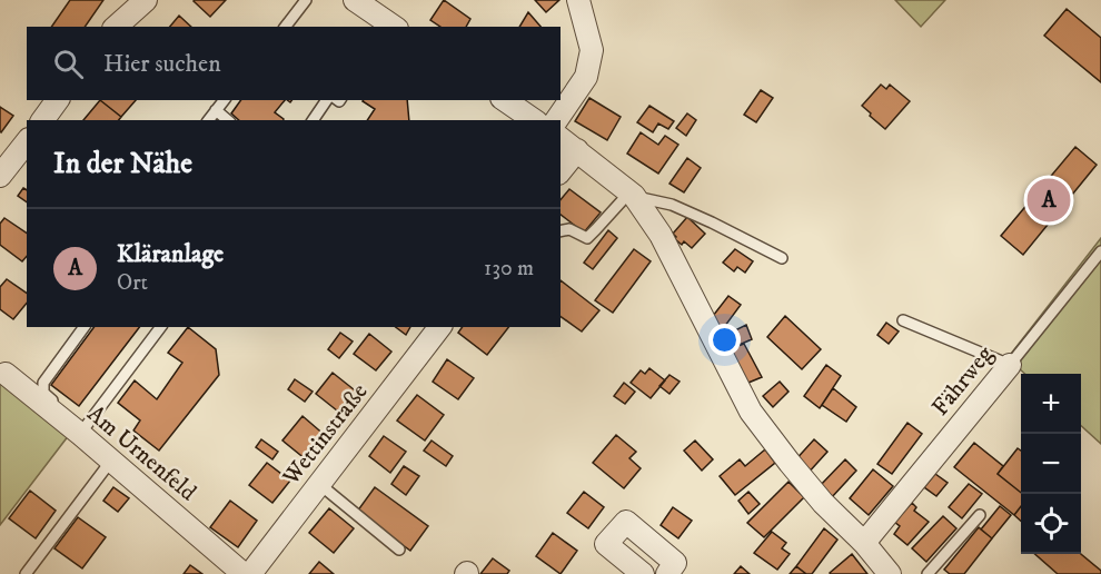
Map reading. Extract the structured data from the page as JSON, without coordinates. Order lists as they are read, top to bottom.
{
  "streets": {
    "street": ["Fährweg", "Wettinstraße", "Am Urnenfeld"]
  },
  "page": {
    "search": "Hier suchen",
    "heading": "In der Nähe",
    "pins": "A",
    "list": [
      {
        "mark": "A",
        "name": "Kläranlage",
        "note": "Ort",
        "value": "130 m"
      }
    ],
    "map_buttons": ["+", "−"]
  }
}
